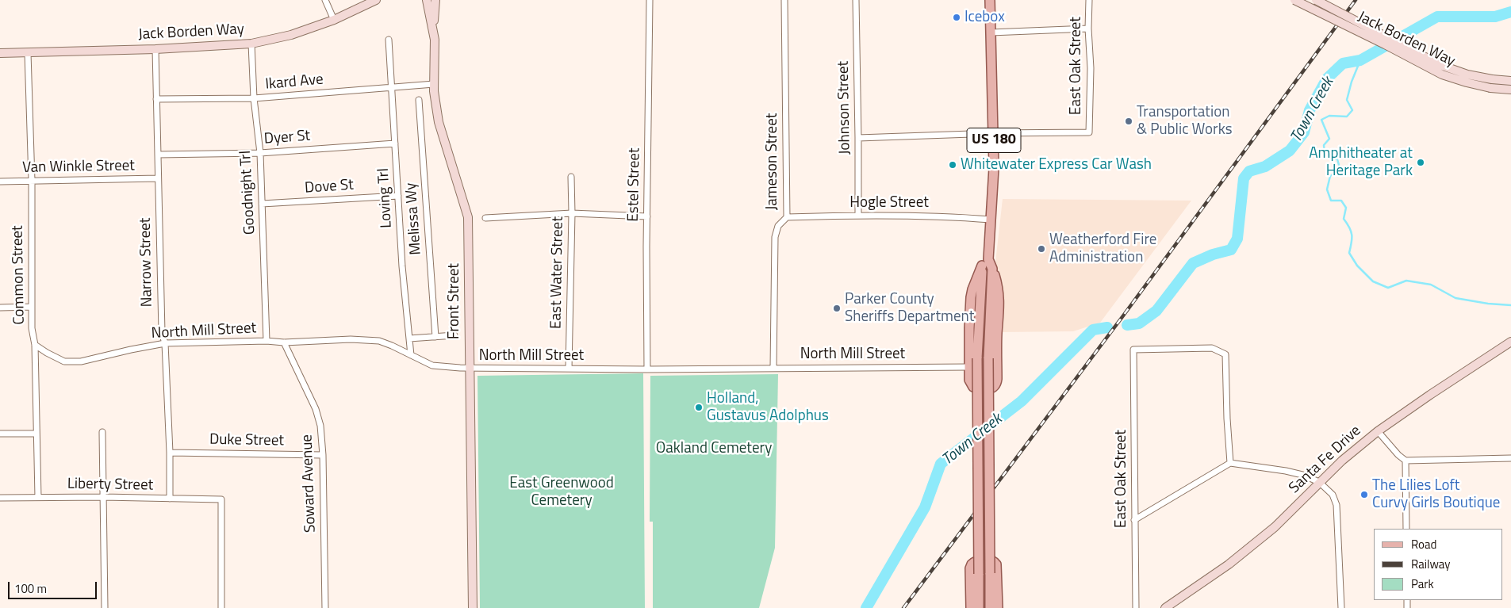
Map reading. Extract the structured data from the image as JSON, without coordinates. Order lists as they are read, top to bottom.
{
  "streets": {
    "main road": ["US 180"],
    "street": [
      "Jack Borden Way",
      "East Oak Street",
      "Ikard Ave",
      "Johnson Street",
      "Dyer St",
      "Jameson Street",
      "Van Winkle Street",
      "Estel Street",
      "Dove St",
      "Goodnight Trl",
      "Loving Trl",
      "Hogle Street",
      "Melissa Wy",
      "Narrow Street",
      "East Water Street",
      "Common Street",
      "Front Street",
      "North Mill Street",
      "Duke Street",
      "Santa Fe Drive",
      "Soward Avenue",
      "Liberty Street"
    ]
  },
  "crossings": [
    ["Jack Borden Way", "Goodnight Trl"],
    ["Jack Borden Way", "Narrow Street"],
    ["Jack Borden Way", "Common Street"],
    ["East Oak Street", "US 180"],
    ["Ikard Ave", "Goodnight Trl"],
    ["Ikard Ave", "Loving Trl"],
    ["Ikard Ave", "Narrow Street"],
    ["Ikard Ave", "Front Street"],
    ["Johnson Street", "Hogle Street"],
    ["Dyer St", "Goodnight Trl"],
    ["Dyer St", "Loving Trl"],
    ["Dyer St", "Narrow Street"],
    ["US 180", "Hogle Street"],
    ["Jameson Street", "Hogle Street"],
    ["Jameson Street", "North Mill Street"],
    ["Van Winkle Street", "Narrow Street"],
    ["Van Winkle Street", "Common Street"],
    ["Estel Street", "North Mill Street"],
    ["Dove St", "Goodnight Trl"],
    ["Dove St", "Loving Trl"],
    ["Goodnight Trl", "North Mill Street"],
    ["Loving Trl", "North Mill Street"],
    ["Narrow Street", "North Mill Street"],
    ["Narrow Street", "Duke Street"],
    ["Narrow Street", "Liberty Street"],
    ["East Water Street", "North Mill Street"],
    ["Common Street", "North Mill Street"],
    ["Common Street", "Liberty Street"],
    ["Front Street", "North Mill Street"],
    ["North Mill Street", "Soward Avenue"],
    ["Duke Street", "Soward Avenue"]
  ],
  "water": ["Town Creek"],
  "parks": ["Oakland Cemetery", "East Greenwood Cemetery"],
  "places": [
    "Icebox",
    "Transportation & Public Works",
    "Amphitheater at Heritage Park",
    "Whitewater Express Car Wash",
    "Weatherford Fire Administration",
    "Parker County Sheriffs Department",
    "Holland, Gustavus Adolphus",
    "The Lilies Loft Curvy Girls Boutique"
  ],
  "legend": ["Road", "Railway", "Park"],
  "scale_bar": "100 m"
}
